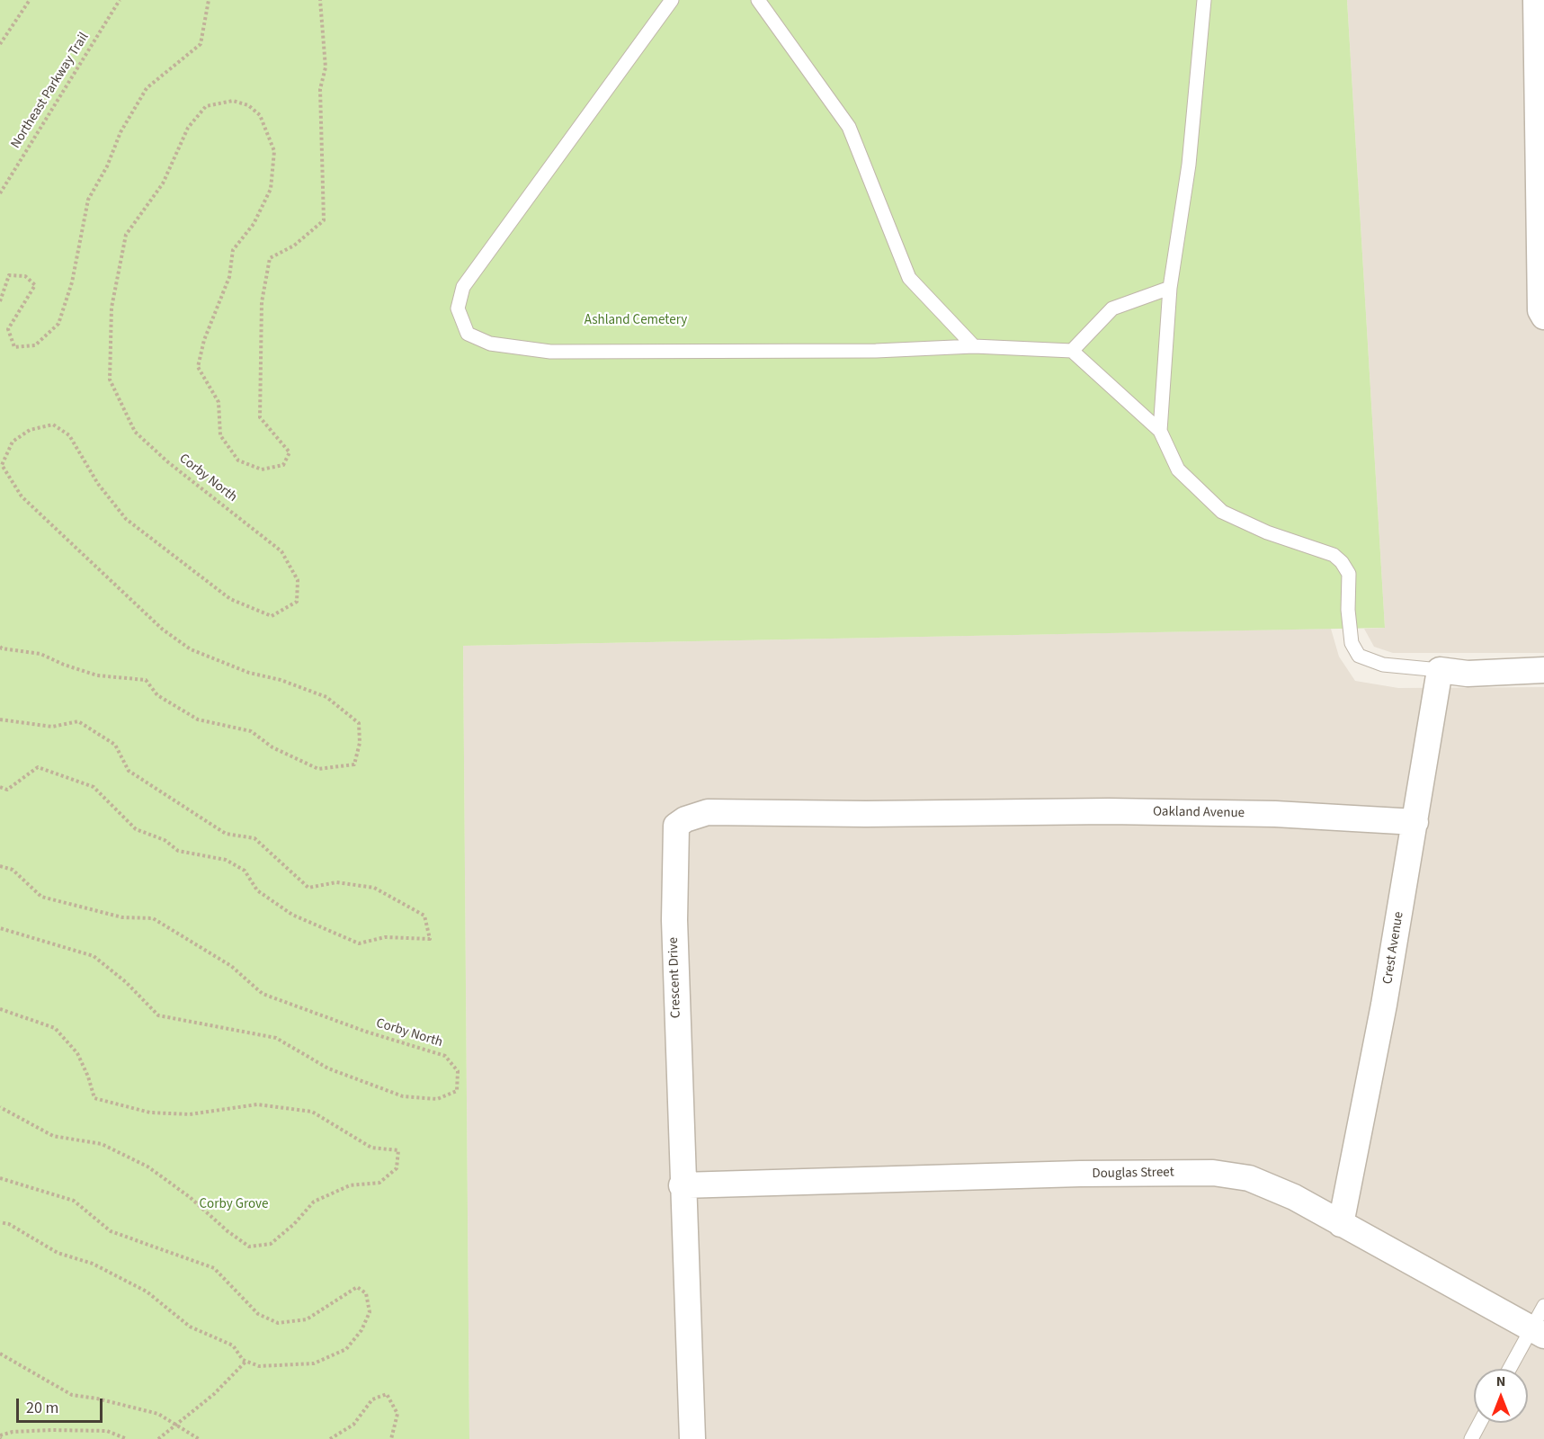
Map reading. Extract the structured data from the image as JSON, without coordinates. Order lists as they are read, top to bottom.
{
  "streets": {
    "street": [
      "Oakland Avenue",
      "Crest Avenue",
      "Crescent Drive",
      "Douglas Street"
    ],
    "path": ["Northeast Parkway Trail", "Corby North"]
  },
  "crossings": [
    ["Oakland Avenue", "Crest Avenue"],
    ["Oakland Avenue", "Crescent Drive"],
    ["Crest Avenue", "Douglas Street"],
    ["Crescent Drive", "Douglas Street"]
  ],
  "parks": ["Ashland Cemetery", "Corby Grove"],
  "scale_bar": "20 m",
  "north": "top"
}
